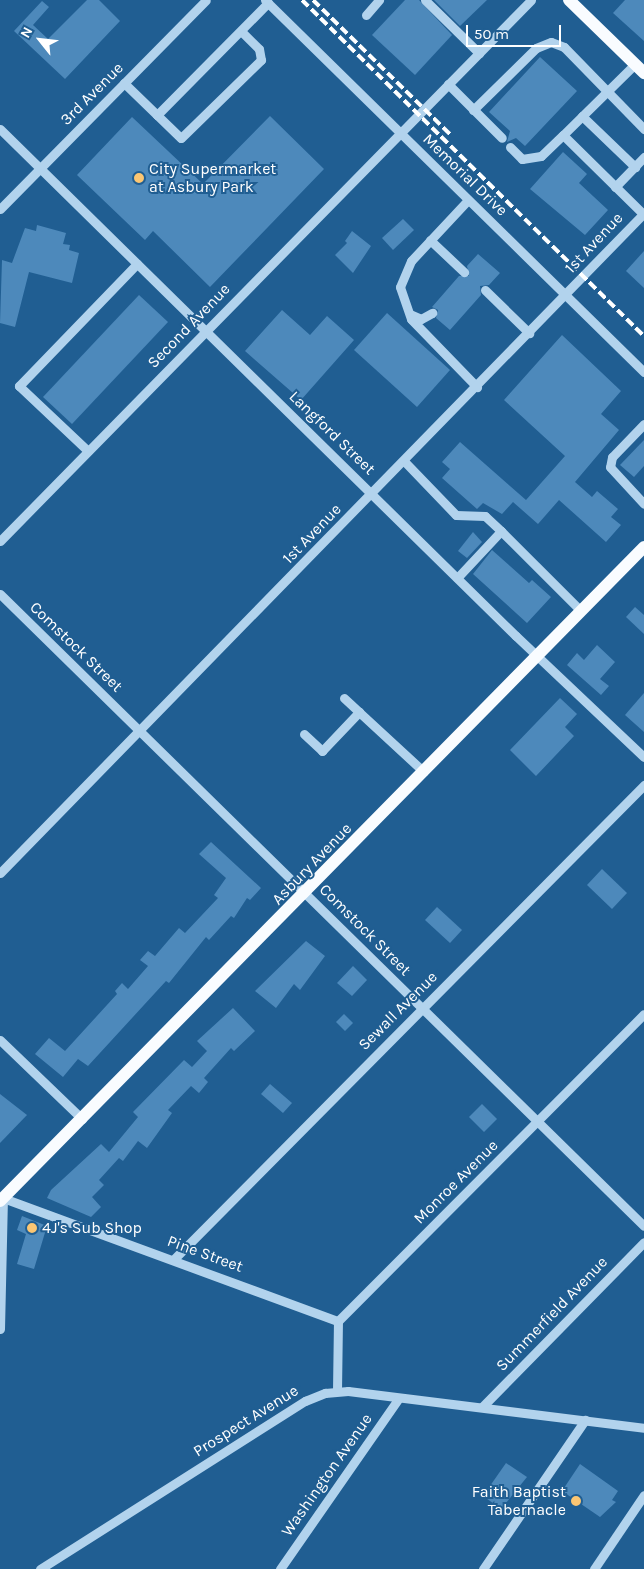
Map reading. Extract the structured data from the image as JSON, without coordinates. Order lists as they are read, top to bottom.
{
  "streets": {
    "main road": ["Asbury Avenue"],
    "street": [
      "3rd Avenue",
      "Memorial Drive",
      "1st Avenue",
      "Second Avenue",
      "Langford Street",
      "Comstock Street",
      "Sewall Avenue",
      "Monroe Avenue",
      "Pine Street",
      "Summerfield Avenue",
      "Prospect Avenue",
      "Washington Avenue"
    ]
  },
  "crossings": [
    ["3rd Avenue", "Langford Street"],
    ["Memorial Drive", "1st Avenue"],
    ["Memorial Drive", "Second Avenue"],
    ["1st Avenue", "Langford Street"],
    ["1st Avenue", "Comstock Street"],
    ["Second Avenue", "Langford Street"],
    ["Langford Street", "Asbury Avenue"],
    ["Comstock Street", "Asbury Avenue"],
    ["Comstock Street", "Sewall Avenue"],
    ["Comstock Street", "Monroe Avenue"],
    ["Asbury Avenue", "Pine Street"],
    ["Sewall Avenue", "Pine Street"],
    ["Monroe Avenue", "Pine Street"],
    ["Summerfield Avenue", "Prospect Avenue"],
    ["Prospect Avenue", "Washington Avenue"]
  ],
  "places": ["City Supermarket at Asbury Park", "4J's Sub Shop", "Faith Baptist Tabernacle"],
  "scale_bar": "50 m",
  "north": "top left"
}
